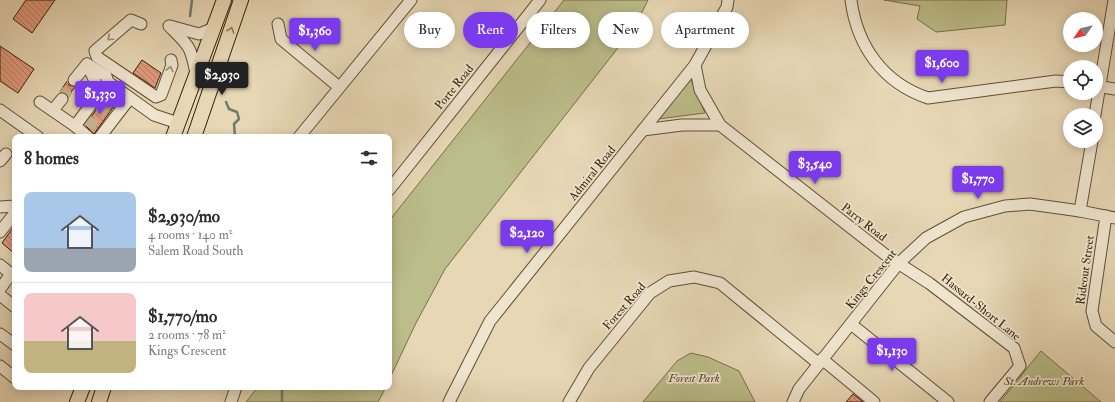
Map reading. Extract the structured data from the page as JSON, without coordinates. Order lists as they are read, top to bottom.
{
  "streets": {
    "street": [
      "Porte Road",
      "Admiral Road",
      "Parry Road",
      "Rideout Street",
      "Kings Crescent",
      "Forest Road",
      "Hassard-Short Lane"
    ]
  },
  "crossings": [
    ["Admiral Road", "Parry Road"],
    ["Parry Road", "Kings Crescent"],
    ["Parry Road", "Hassard-Short Lane"],
    ["Rideout Street", "Kings Crescent"],
    ["Kings Crescent", "Forest Road"],
    ["Kings Crescent", "Hassard-Short Lane"]
  ],
  "parks": ["Forest Park", "St. Andrews Park"],
  "north": "bottom left",
  "page": {
    "chip": [
      "Buy",
      "Rent",
      "Filters",
      "New",
      "Apartment"
    ],
    "price": [
      "$1,360",
      "$1,600",
      "$2,930",
      "$1,330",
      "$3,540",
      "$1,770",
      "$2,120",
      "$1,130"
    ],
    "heading": "8 homes",
    "list": [
      {
        "name": "$2,930/mo",
        "note": "4 rooms · 140 m² · Salem Road South"
      },
      {
        "name": "$1,770/mo",
        "note": "2 rooms · 78 m² · Kings Crescent"
      }
    ]
  }
}
